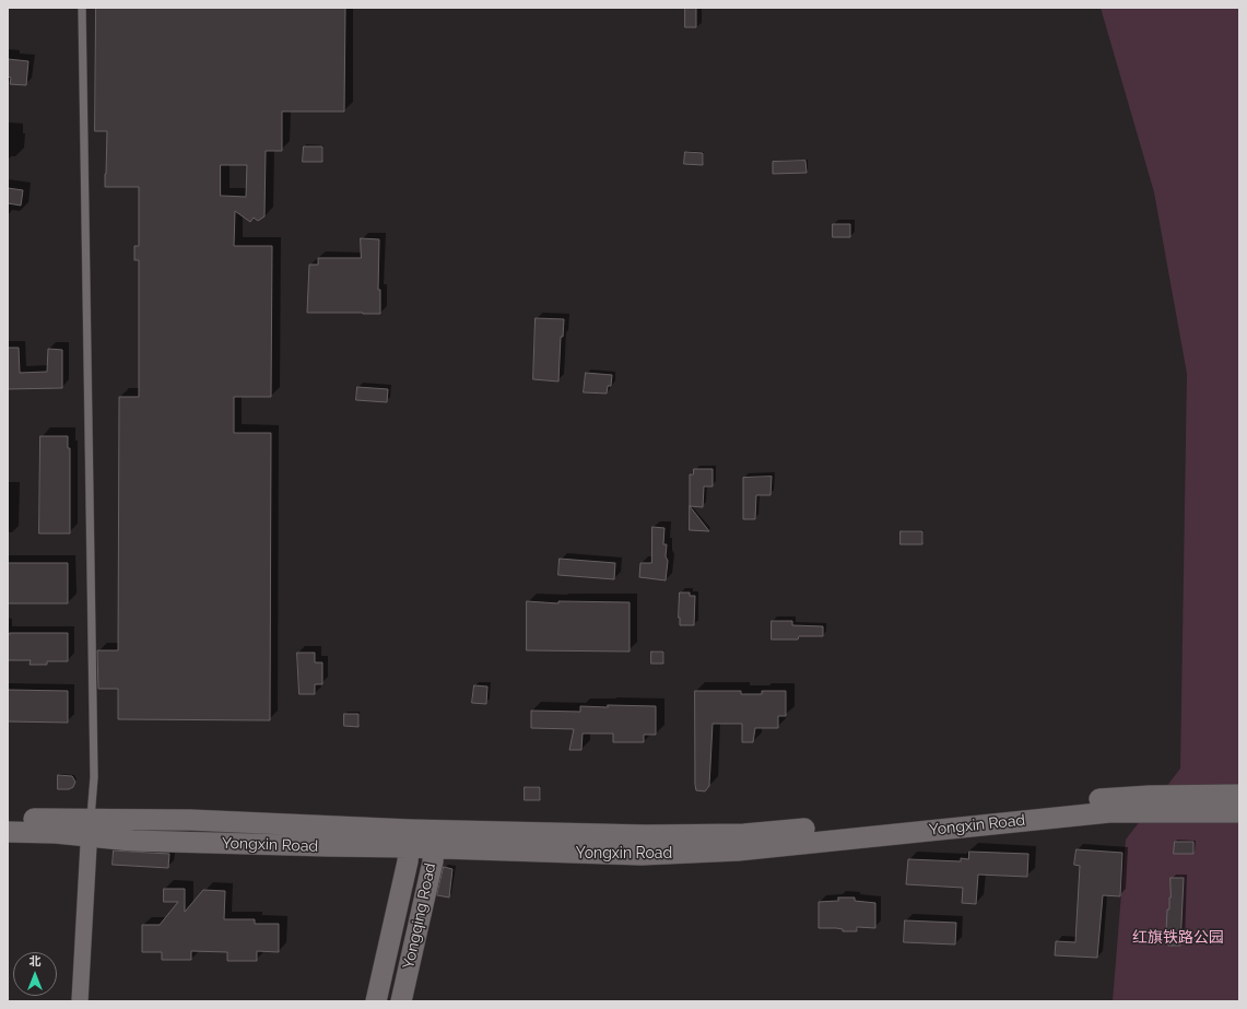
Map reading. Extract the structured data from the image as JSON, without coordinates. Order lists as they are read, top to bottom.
{
  "streets": {
    "street": ["Yongxin Road", "Yongqing Road"]
  },
  "crossings": [
    ["Yongxin Road", "Yongqing Road"]
  ],
  "parks": ["红旗铁路公园"],
  "north": "top"
}
